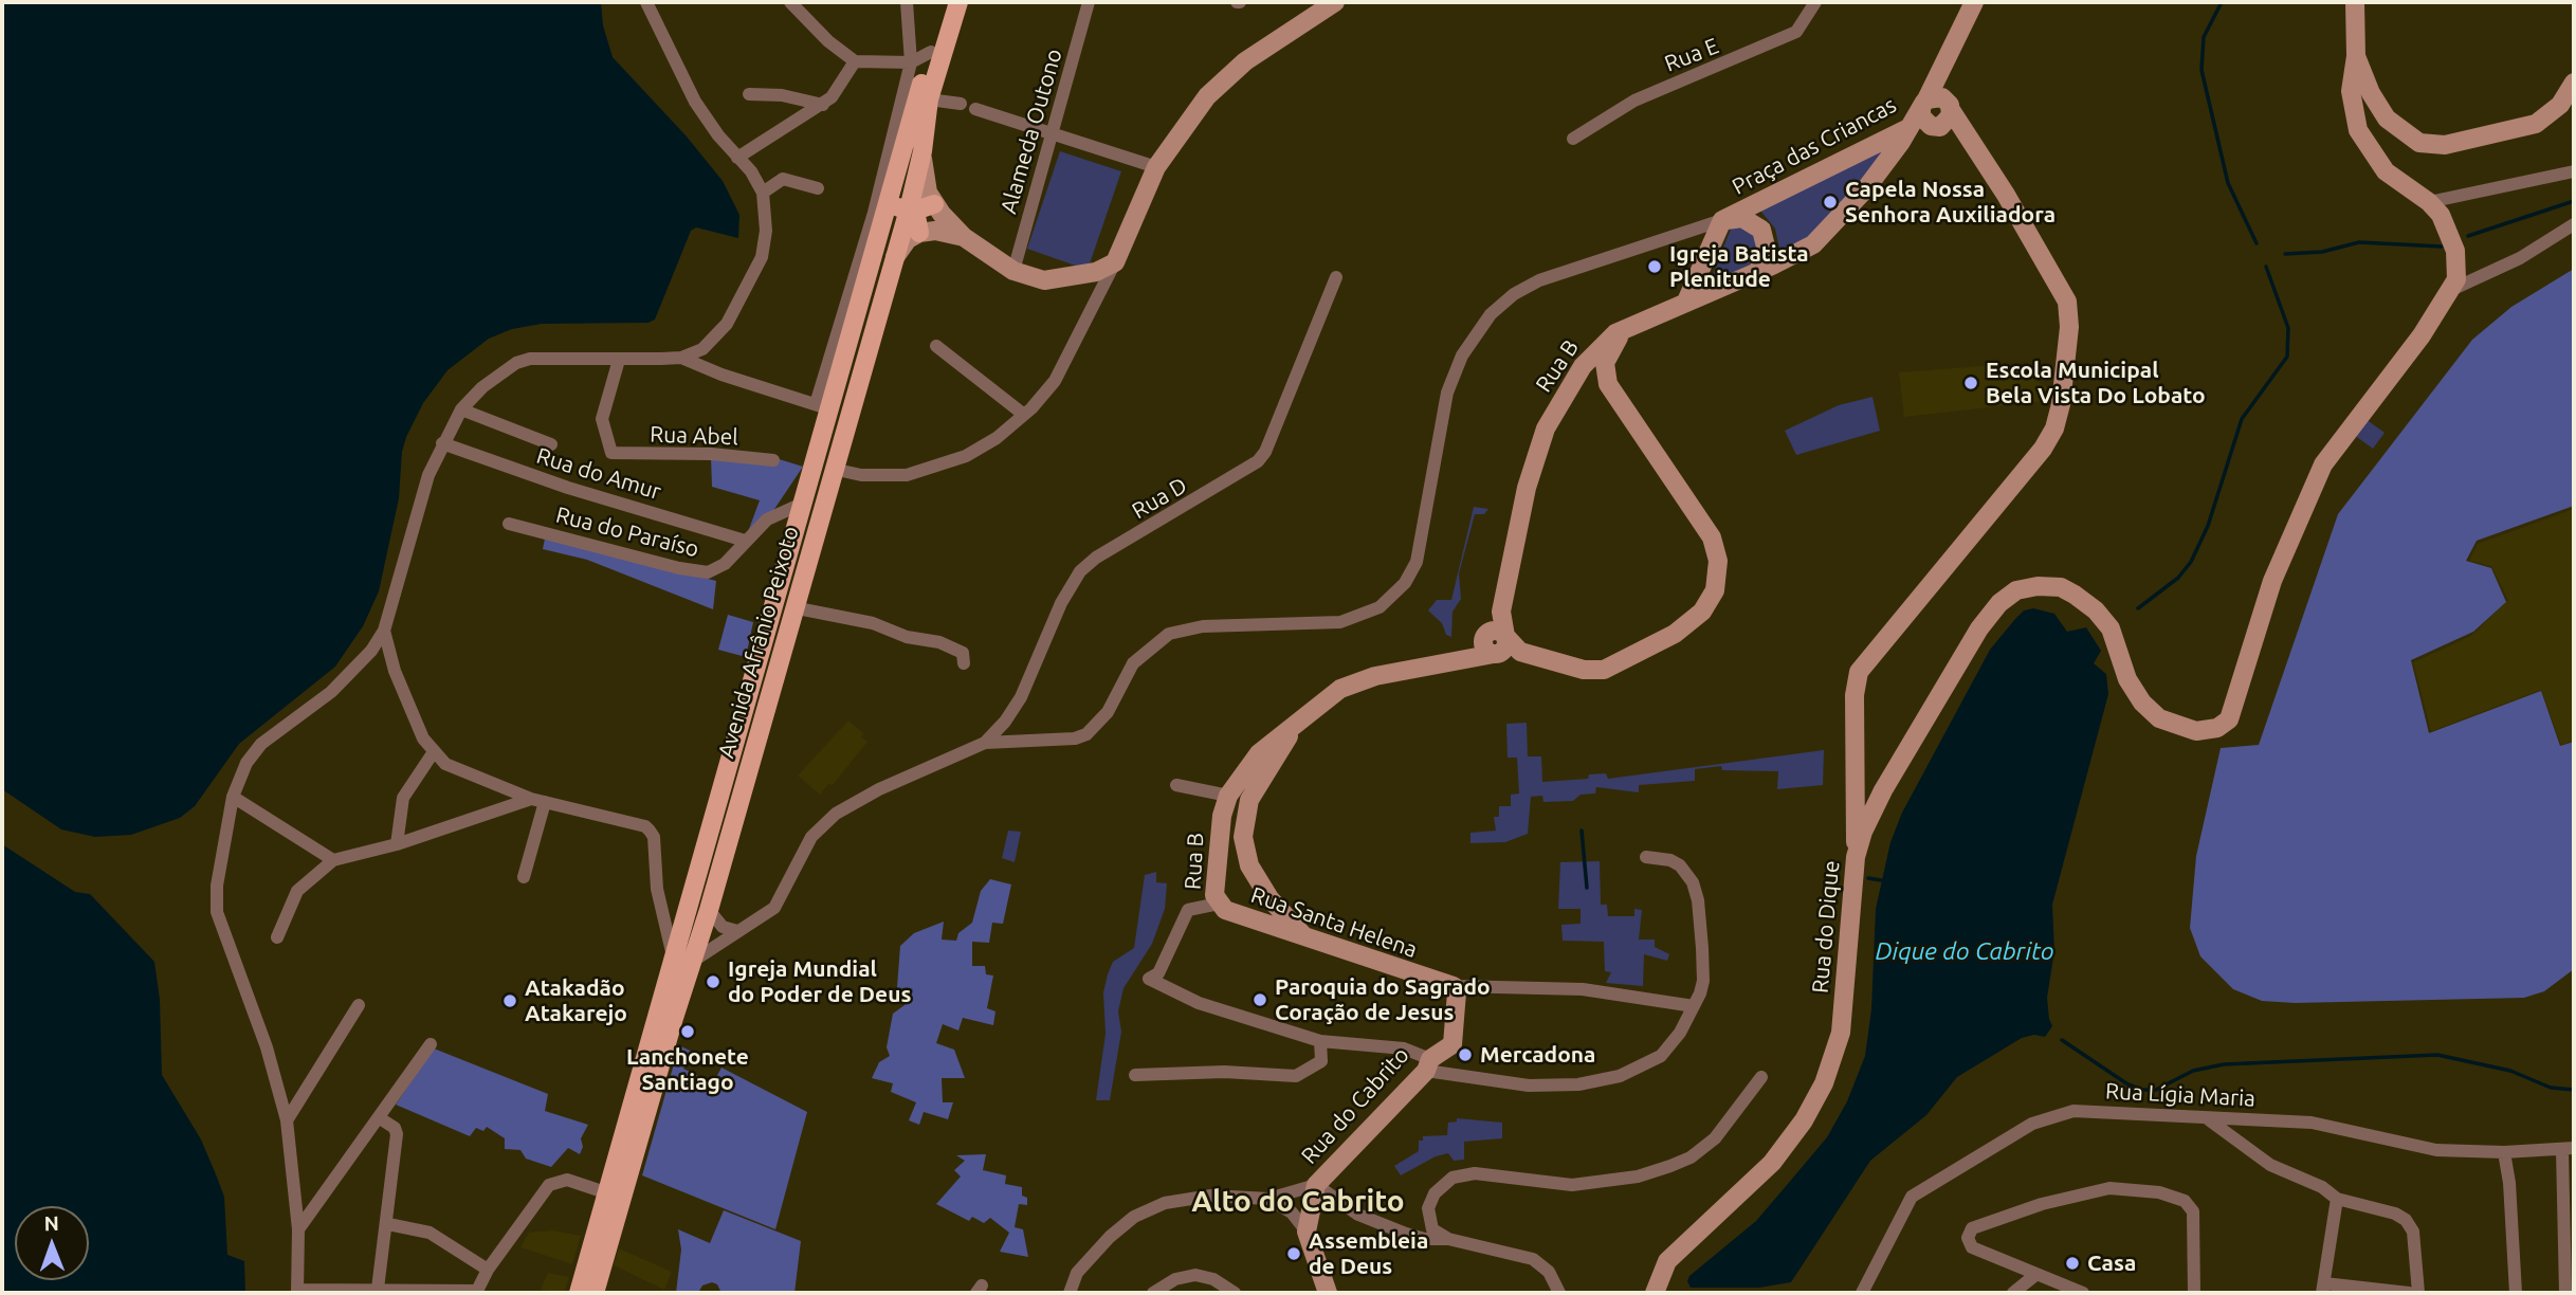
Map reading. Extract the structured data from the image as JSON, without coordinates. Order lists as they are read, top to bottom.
{
  "streets": {
    "main road": ["Avenida Afrânio Peixoto"],
    "street": [
      "Rua E",
      "Alameda Outono",
      "Praça das Criancas",
      "Rua B",
      "Rua Abel",
      "Rua do Amur",
      "Rua D",
      "Rua do Paraíso",
      "Rua Santa Helena",
      "Rua do Dique",
      "Rua Lígia Maria",
      "Rua do Cabrito"
    ]
  },
  "crossings": [
    ["Praça das Criancas", "Rua B"],
    ["Rua B", "Rua Santa Helena"],
    ["Rua do Amur", "Rua do Paraíso"],
    ["Rua do Paraíso", "Avenida Afrânio Peixoto"],
    ["Rua Santa Helena", "Rua do Cabrito"]
  ],
  "districts": ["Alto do Cabrito"],
  "water": ["Dique do Cabrito"],
  "places": [
    "Capela Nossa Senhora Auxiliadora",
    "Igreja Batista Plenitude",
    "Escola Municipal Bela Vista Do Lobato",
    "Igreja Mundial do Poder de Deus",
    "Paroquia do Sagrado Coração de Jesus",
    "Atakadão Atakarejo",
    "Lanchonete Santiago",
    "Mercadona",
    "Assembleia de Deus",
    "Casa"
  ],
  "north": "top"
}
